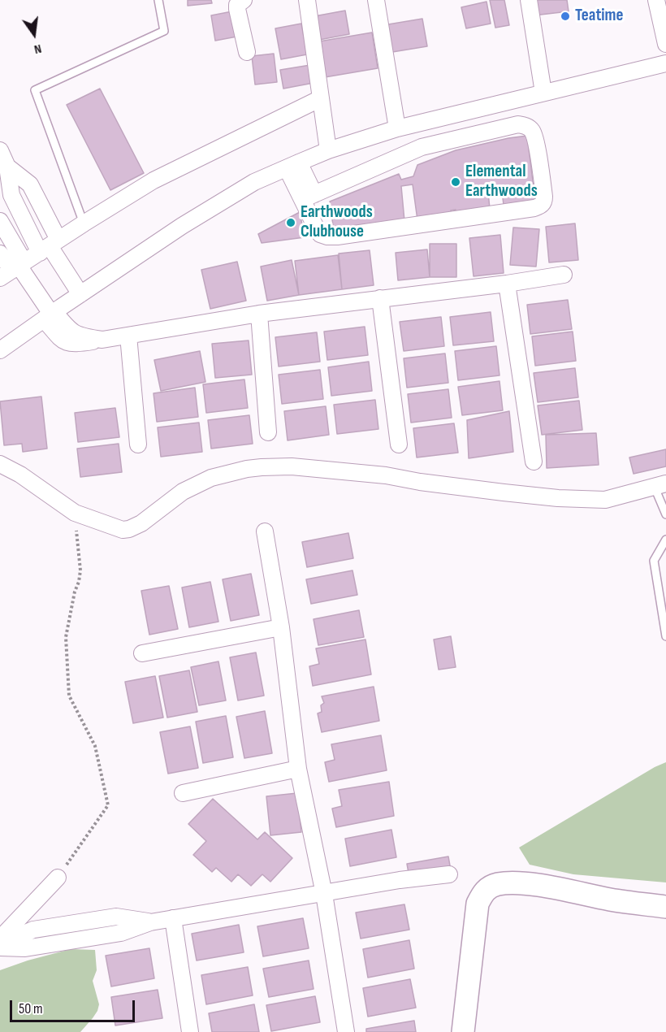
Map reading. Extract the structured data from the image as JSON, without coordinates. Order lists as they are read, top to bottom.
{
  "places": ["Teatime", "Elemental Earthwoods", "Earthwoods Clubhouse"],
  "scale_bar": "50 m",
  "north": "bottom"
}
